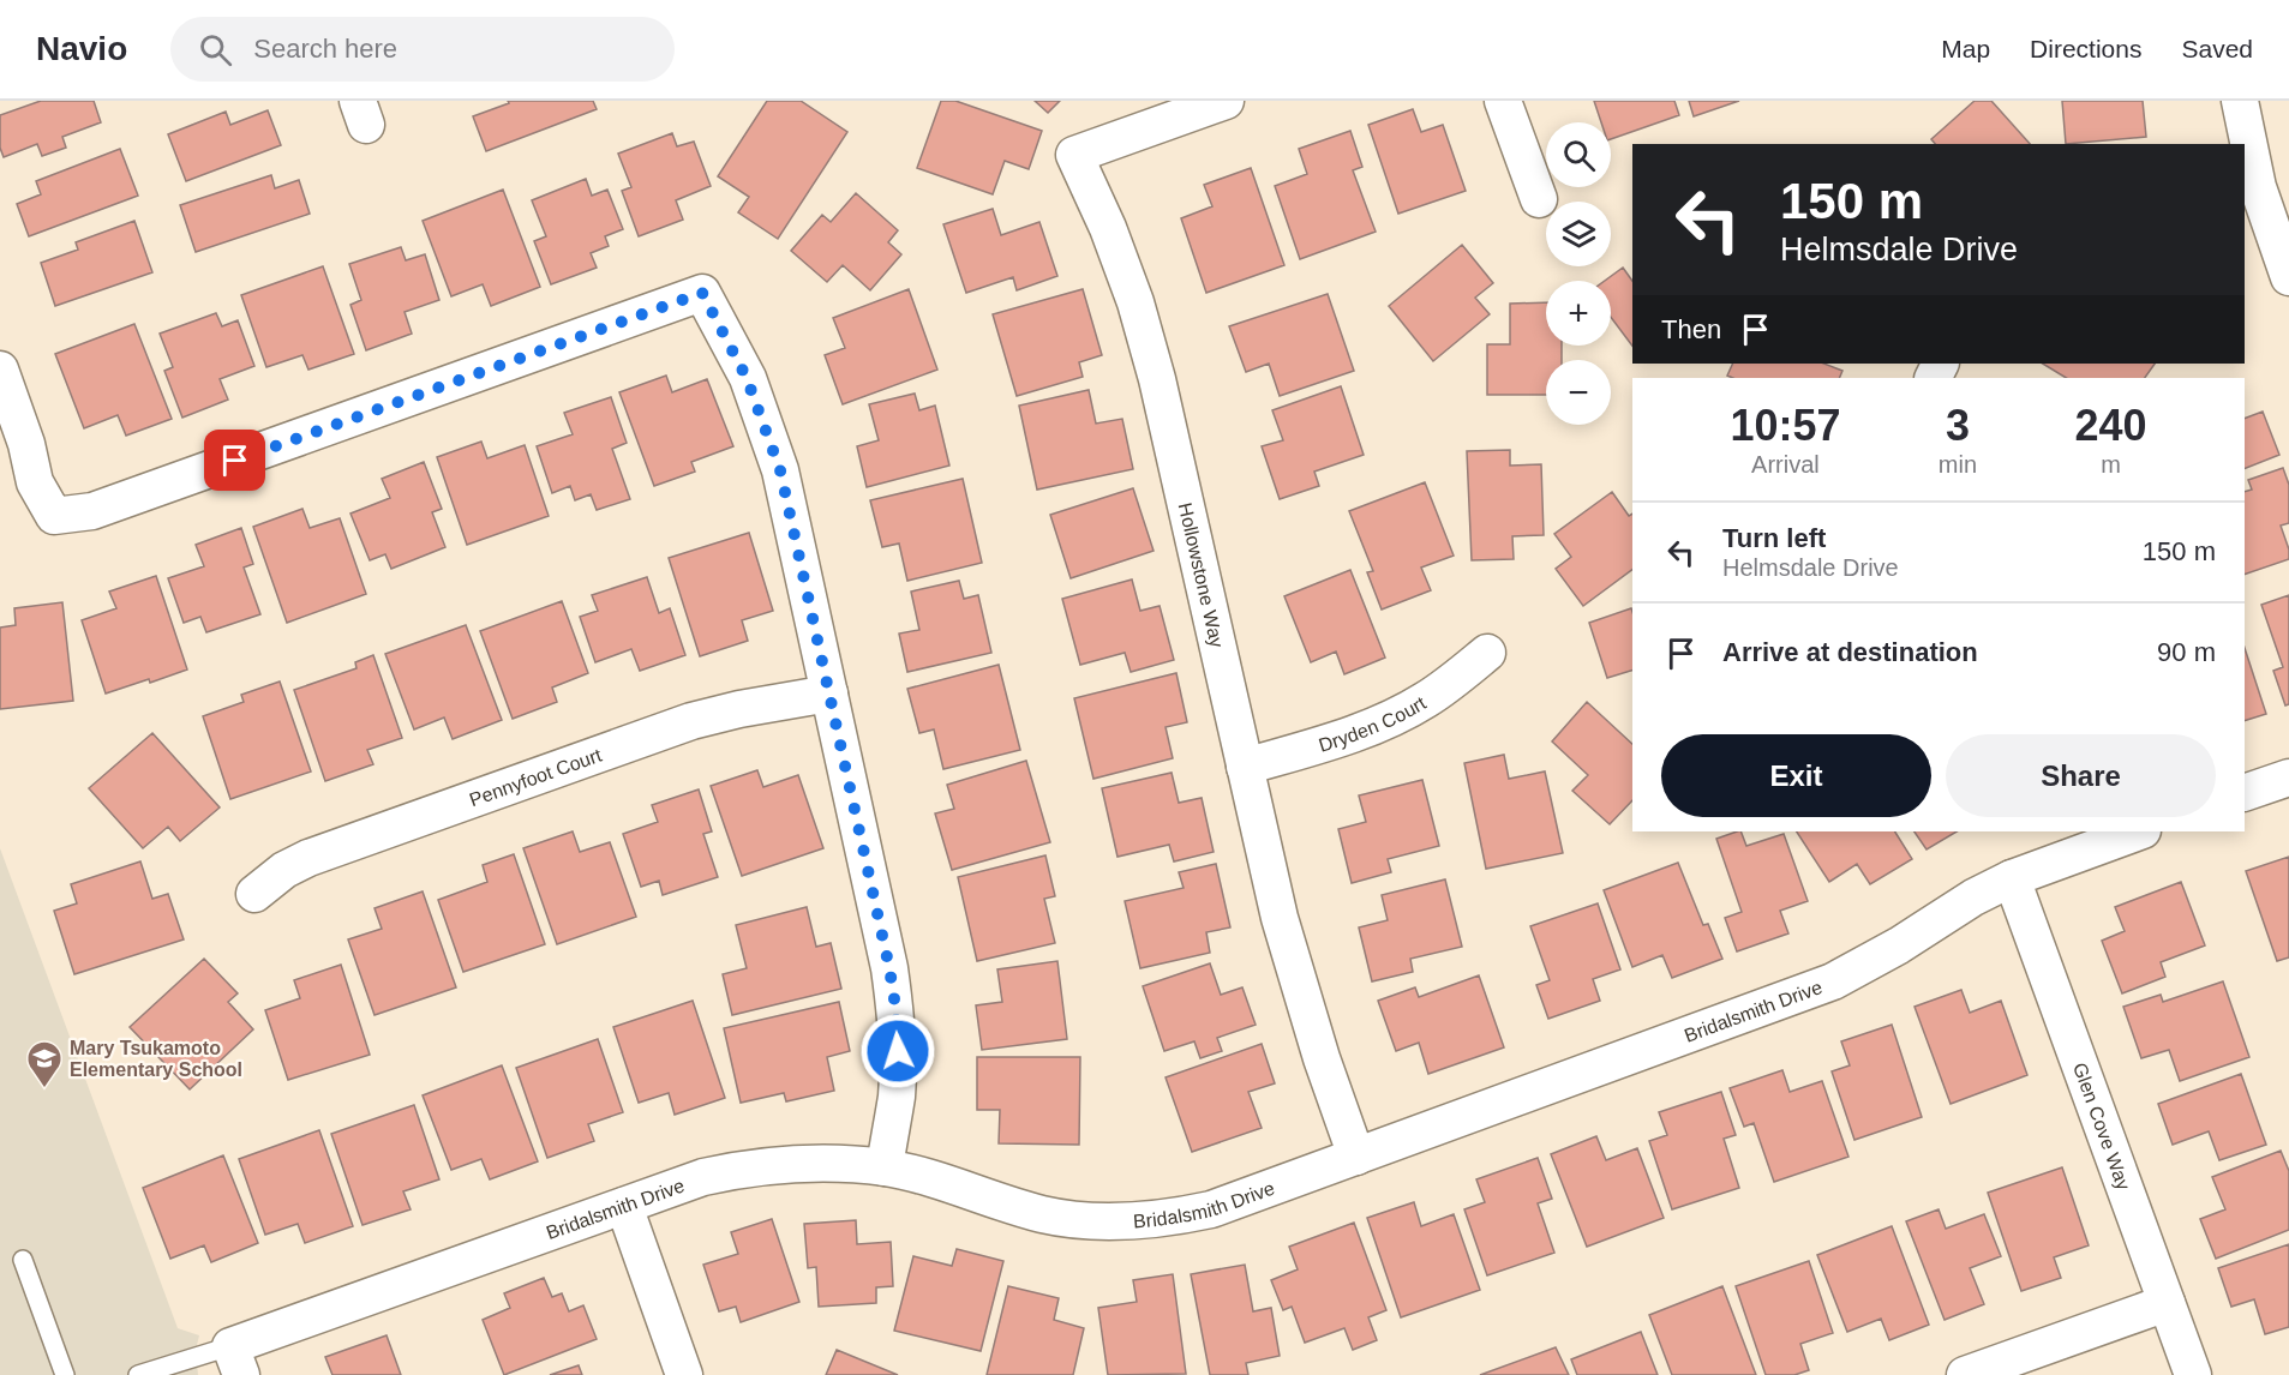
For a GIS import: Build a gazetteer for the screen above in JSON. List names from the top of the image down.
{
  "streets": {
    "street": [
      "Hollowstone Way",
      "Dryden Court",
      "Pennyfoot Court",
      "Bridalsmith Drive",
      "Glen Cove Way"
    ]
  },
  "crossings": [
    ["Hollowstone Way", "Dryden Court"],
    ["Hollowstone Way", "Bridalsmith Drive"],
    ["Bridalsmith Drive", "Glen Cove Way"]
  ],
  "places": {
    "school or university": ["Mary Tsukamoto Elementary School"]
  },
  "page": {
    "header": "Navio",
    "search": "Search here",
    "nav": ["Map", "Directions", "Saved"],
    "map_buttons": ["+", "−"],
    "turn": ["150 m", "Helmsdale Drive"],
    "then": "Then",
    "eta": [
      "10:57",
      "Arrival",
      "3",
      "min",
      "240",
      "m"
    ],
    "list": [
      {
        "name": "Turn left",
        "note": "Helmsdale Drive",
        "value": "150 m"
      },
      {
        "name": "Arrive at destination",
        "value": "90 m"
      }
    ],
    "buttons": ["Exit", "Share"]
  }
}
